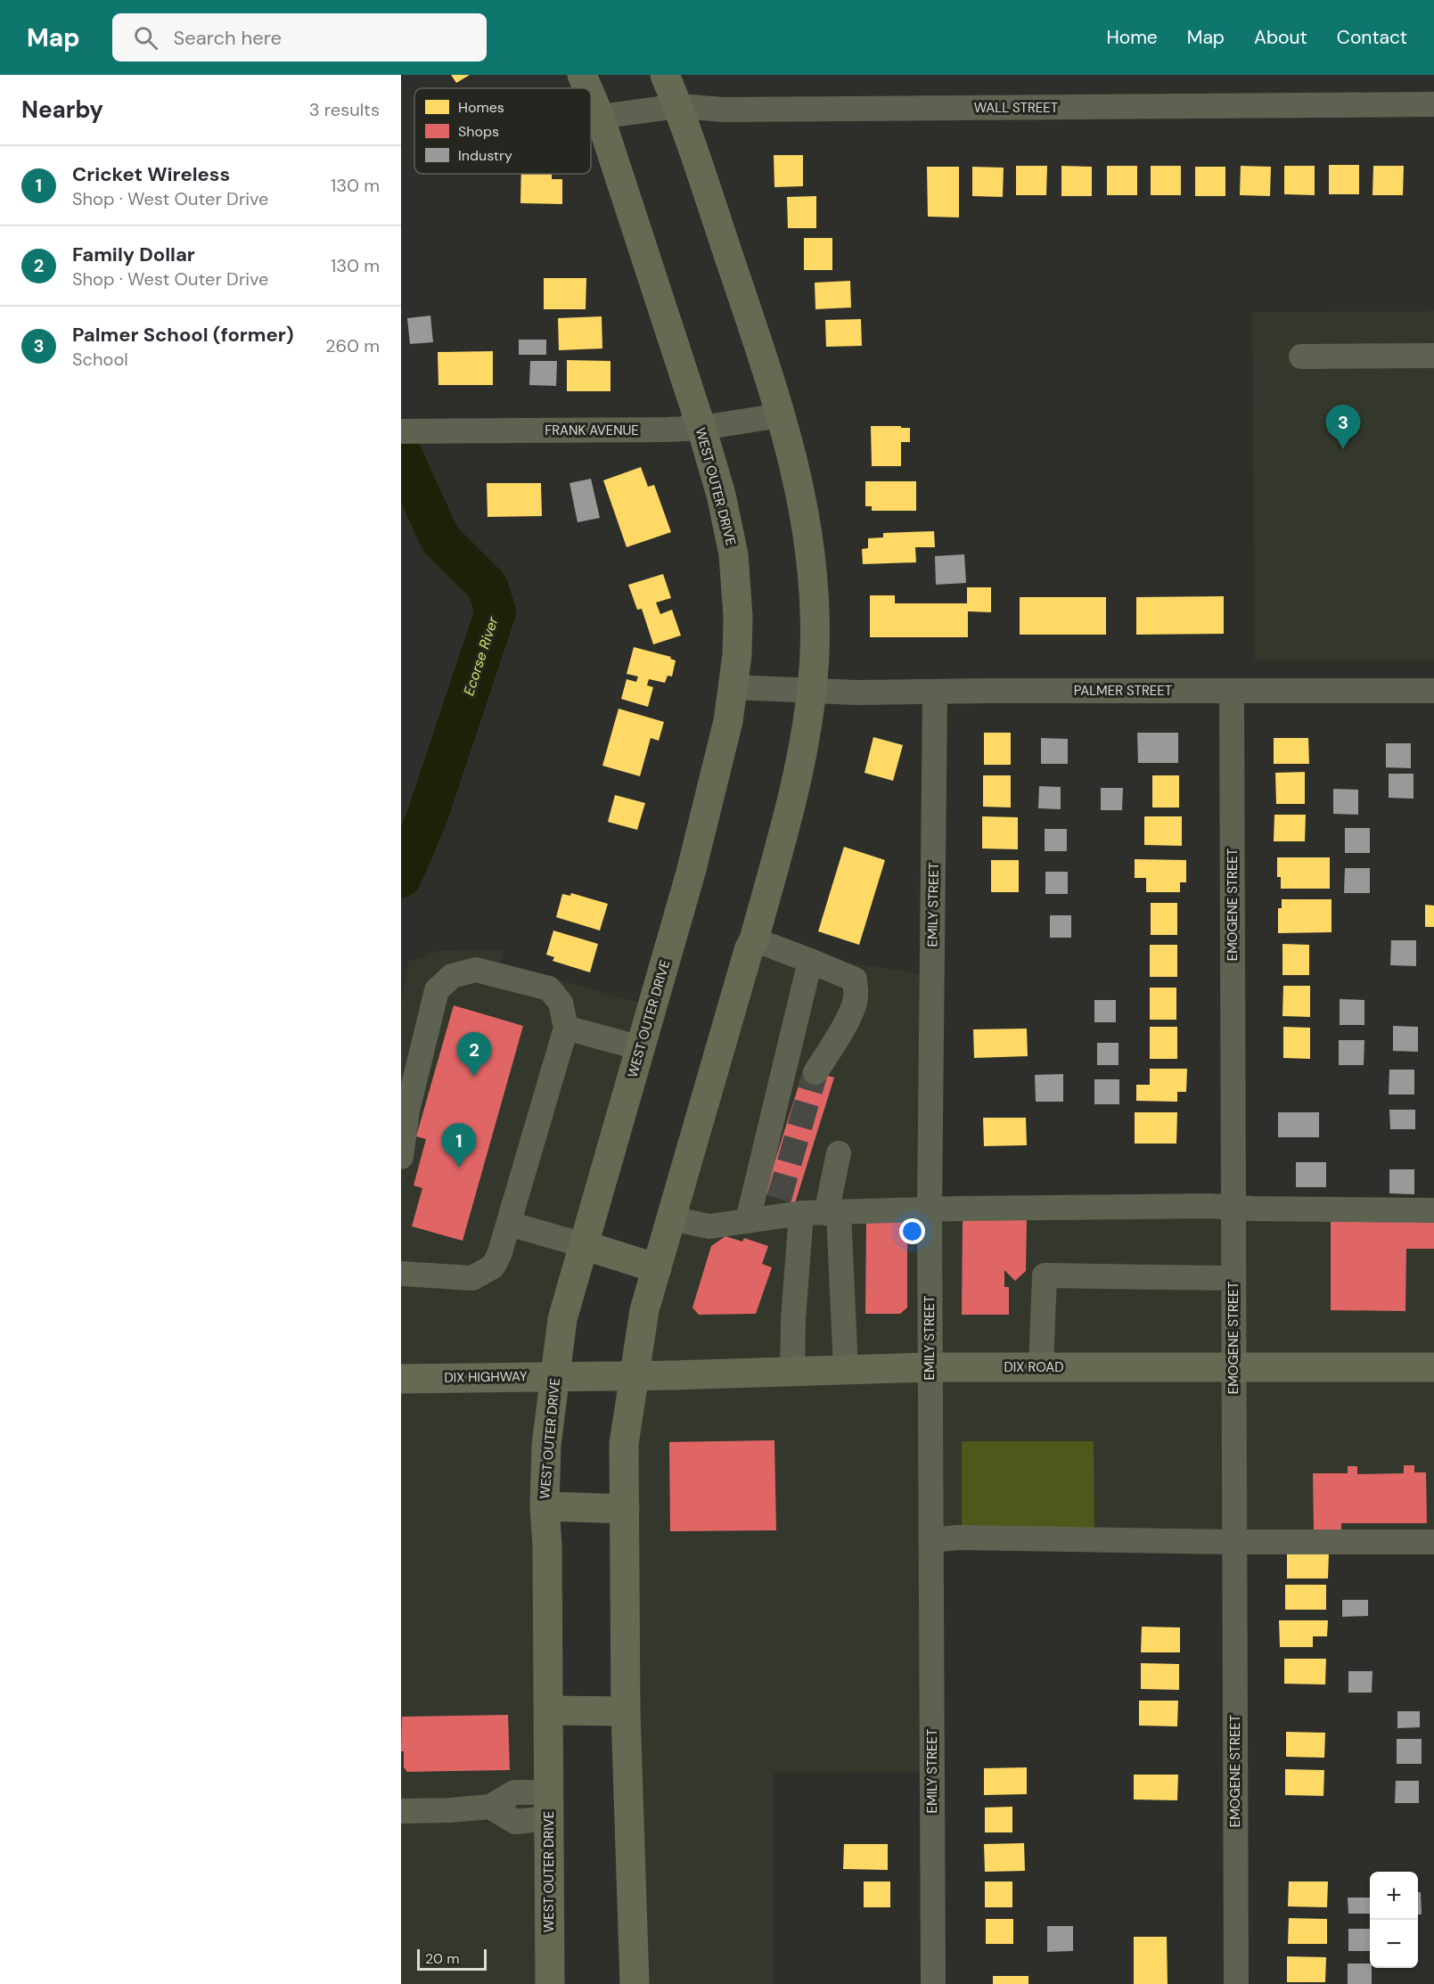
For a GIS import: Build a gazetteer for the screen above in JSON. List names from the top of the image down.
{
  "streets": {
    "main road": ["WEST OUTER DRIVE", "DIX ROAD", "DIX HIGHWAY"],
    "street": [
      "WALL STREET",
      "FRANK AVENUE",
      "PALMER STREET",
      "EMILY STREET",
      "EMOGENE STREET"
    ]
  },
  "crossings": [
    ["WALL STREET", "WEST OUTER DRIVE"],
    ["FRANK AVENUE", "WEST OUTER DRIVE"],
    ["WEST OUTER DRIVE", "PALMER STREET"],
    ["WEST OUTER DRIVE", "DIX HIGHWAY"],
    ["PALMER STREET", "EMILY STREET"],
    ["PALMER STREET", "EMOGENE STREET"],
    ["EMILY STREET", "DIX ROAD"],
    ["EMOGENE STREET", "DIX ROAD"],
    ["DIX ROAD", "DIX HIGHWAY"]
  ],
  "water": ["Ecorse River"],
  "legend": ["Homes", "Shops", "Industry"],
  "scale_bar": "20 m",
  "page": {
    "header": "Map",
    "search": "Search here",
    "nav": [
      "Home",
      "Map",
      "About",
      "Contact"
    ],
    "heading": ["Nearby", "3 results"],
    "list": [
      {
        "mark": "1",
        "name": "Cricket Wireless",
        "note": "Shop · West Outer Drive",
        "value": "130 m"
      },
      {
        "mark": "2",
        "name": "Family Dollar",
        "note": "Shop · West Outer Drive",
        "value": "130 m"
      },
      {
        "mark": "3",
        "name": "Palmer School (former)",
        "note": "School",
        "value": "260 m"
      }
    ],
    "pins": ["3", "2", "1"],
    "map_buttons": ["+", "−"],
    "scale": "20 m"
  }
}
